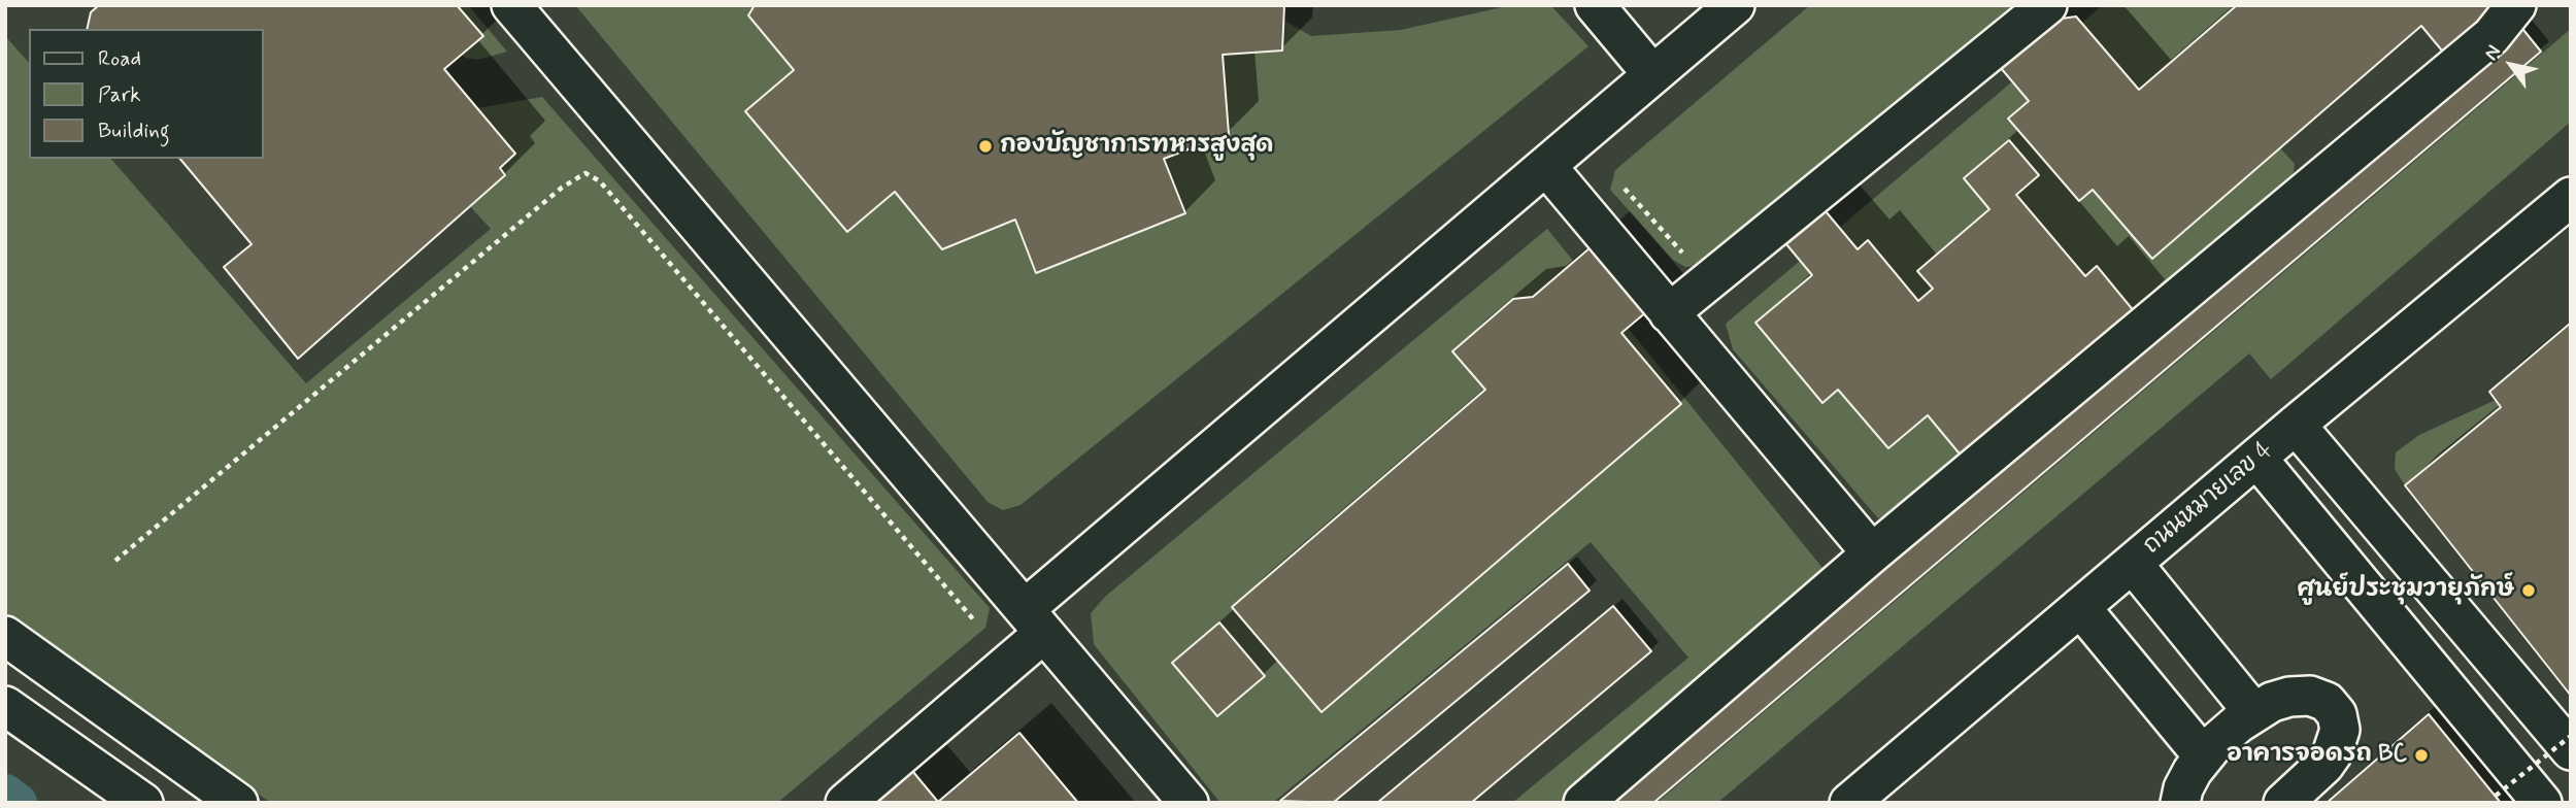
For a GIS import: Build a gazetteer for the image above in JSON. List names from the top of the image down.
{
  "streets": {
    "street": ["ถนนหมายเลข 4"]
  },
  "places": ["กองบัญชาการทหารสูงสุด", "ศูนย์ประชุมวายุภักษ์", "อาคารจอดรถ BC"],
  "legend": ["Road", "Park", "Building"],
  "north": "top left"
}
